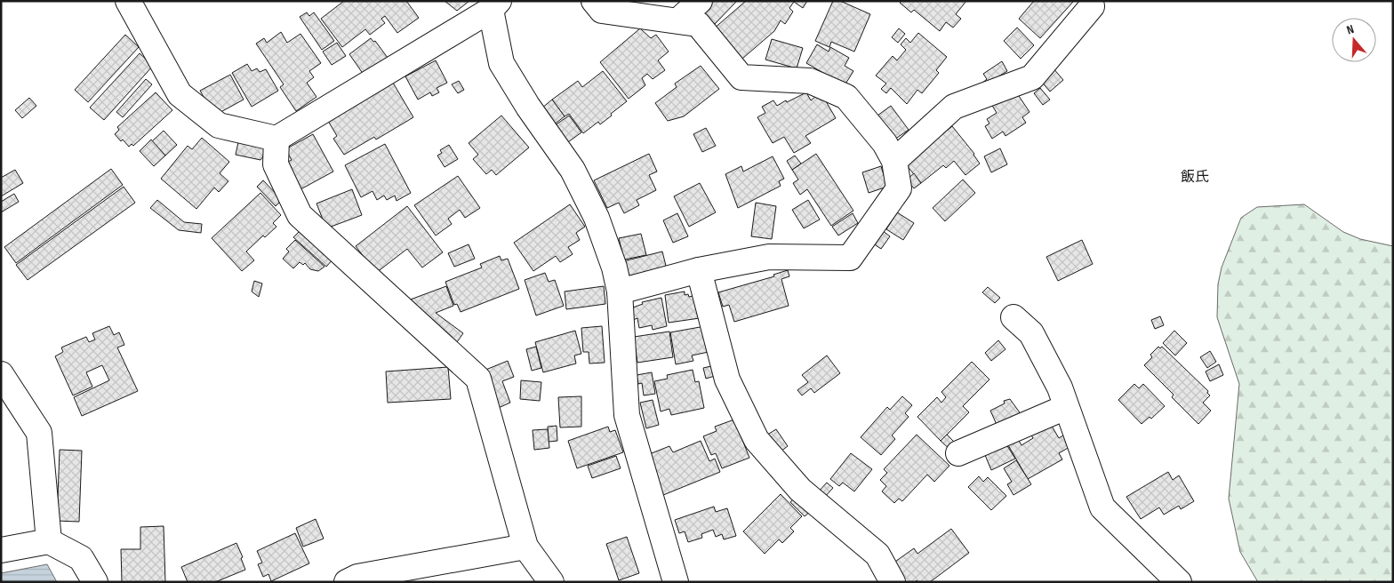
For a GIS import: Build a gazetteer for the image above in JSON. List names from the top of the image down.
{
  "districts": ["飯氏"],
  "north": "top"
}
